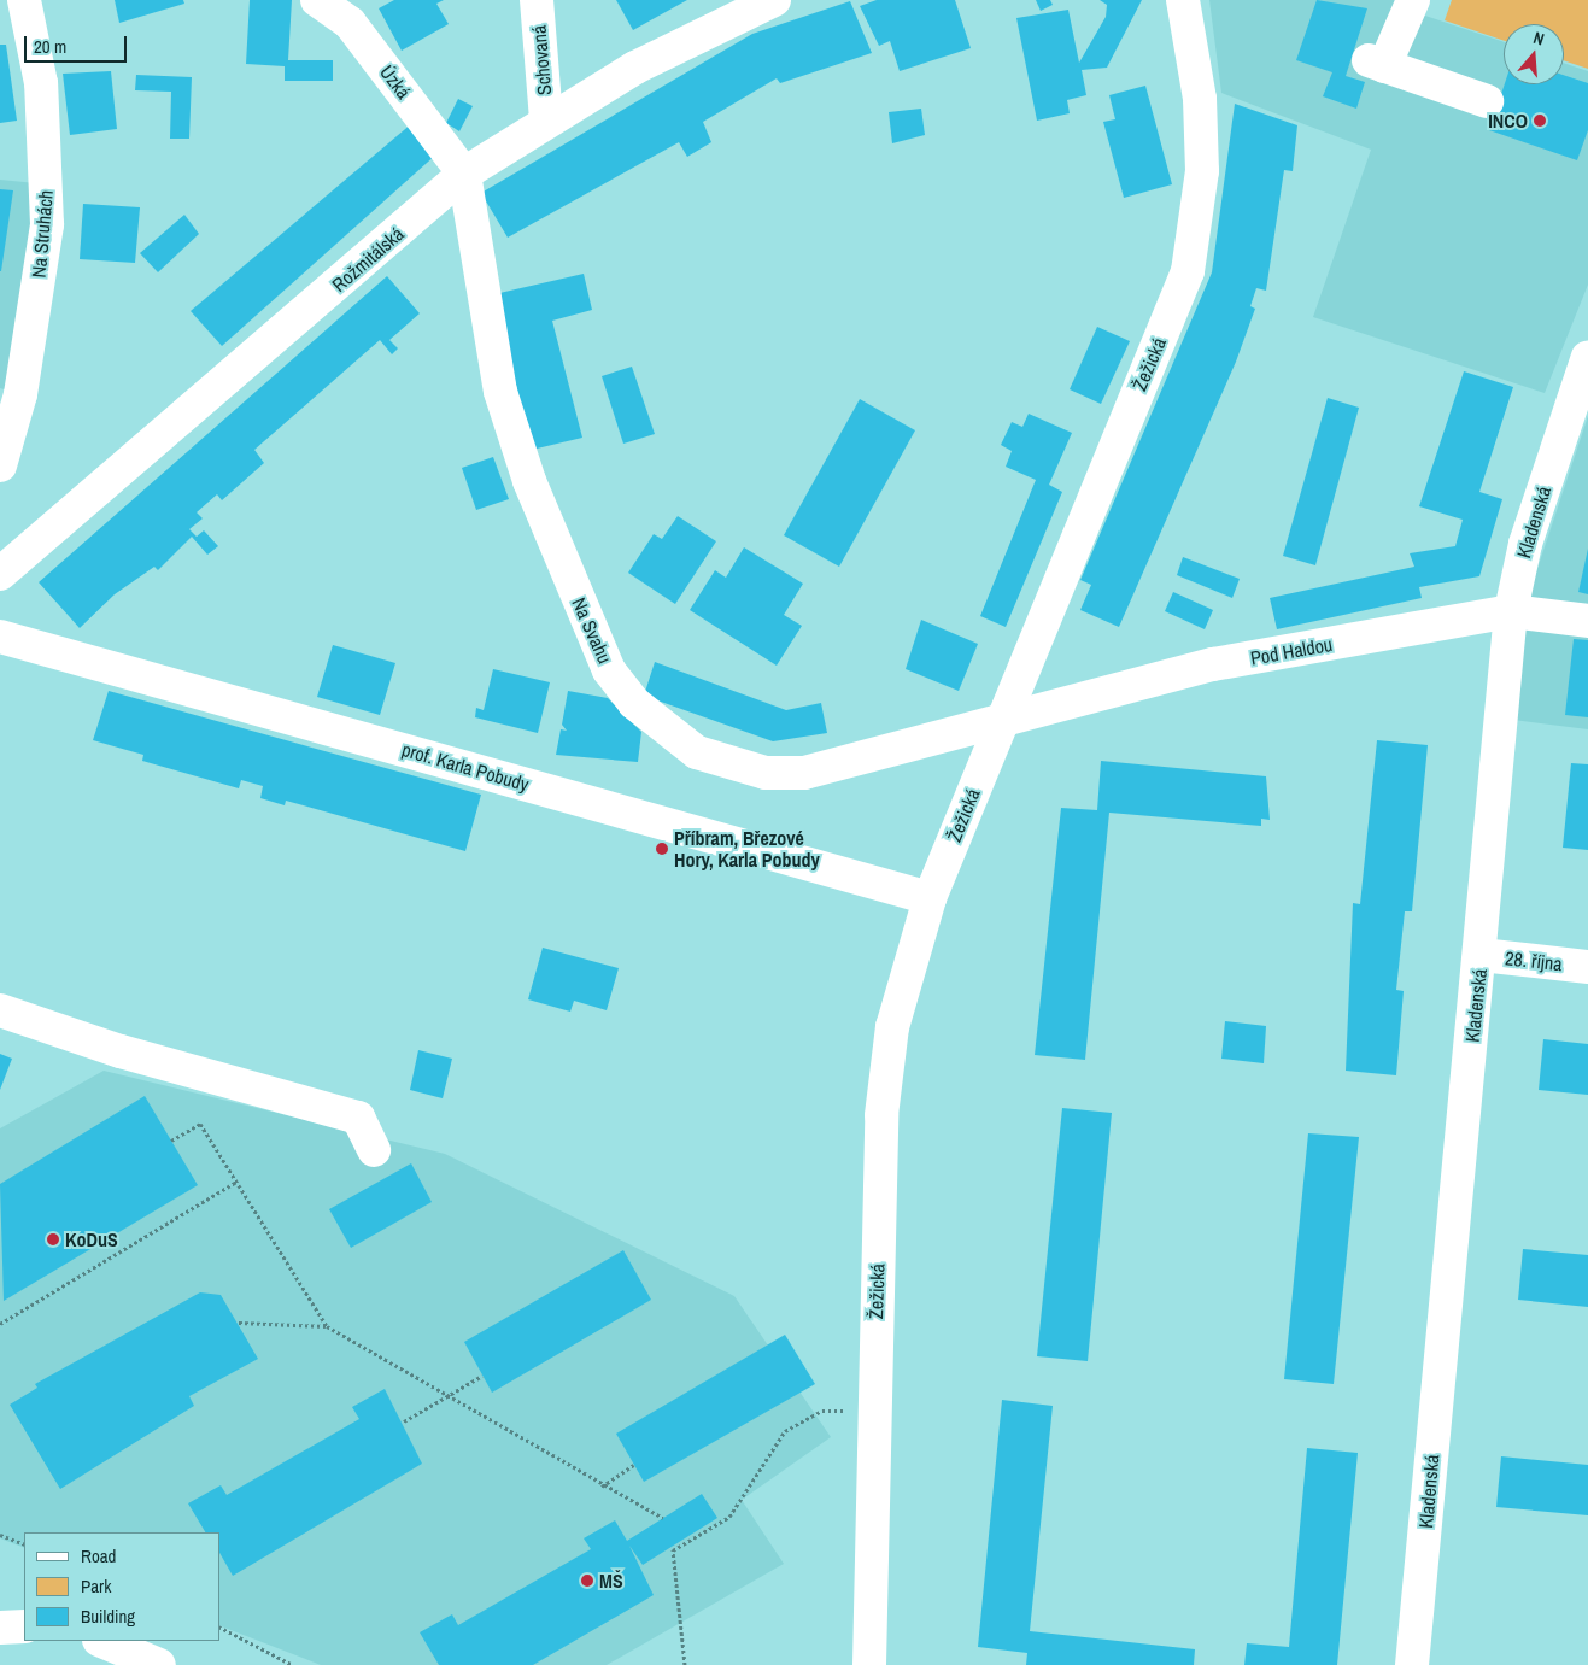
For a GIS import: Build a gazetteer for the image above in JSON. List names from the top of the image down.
{
  "streets": {
    "street": [
      "Schovaná",
      "Úzká",
      "Na Struhách",
      "Rožmitálská",
      "Žežická",
      "Kladenská",
      "Na Svahu",
      "Pod Haldou",
      "prof. Karla Pobudy",
      "28. října"
    ]
  },
  "crossings": [
    ["Schovaná", "Rožmitálská"],
    ["Úzká", "Rožmitálská"],
    ["Úzká", "Na Svahu"],
    ["Rožmitálská", "Na Svahu"],
    ["Žežická", "Na Svahu"],
    ["Žežická", "Pod Haldou"],
    ["Žežická", "prof. Karla Pobudy"],
    ["Kladenská", "Pod Haldou"],
    ["Kladenská", "28. října"],
    ["Na Svahu", "Pod Haldou"]
  ],
  "places": [
    "INCO",
    "Příbram, Březové Hory, Karla Pobudy",
    "KoDuS",
    "MŠ"
  ],
  "legend": ["Road", "Park", "Building"],
  "scale_bar": "20 m",
  "north": "top"
}
